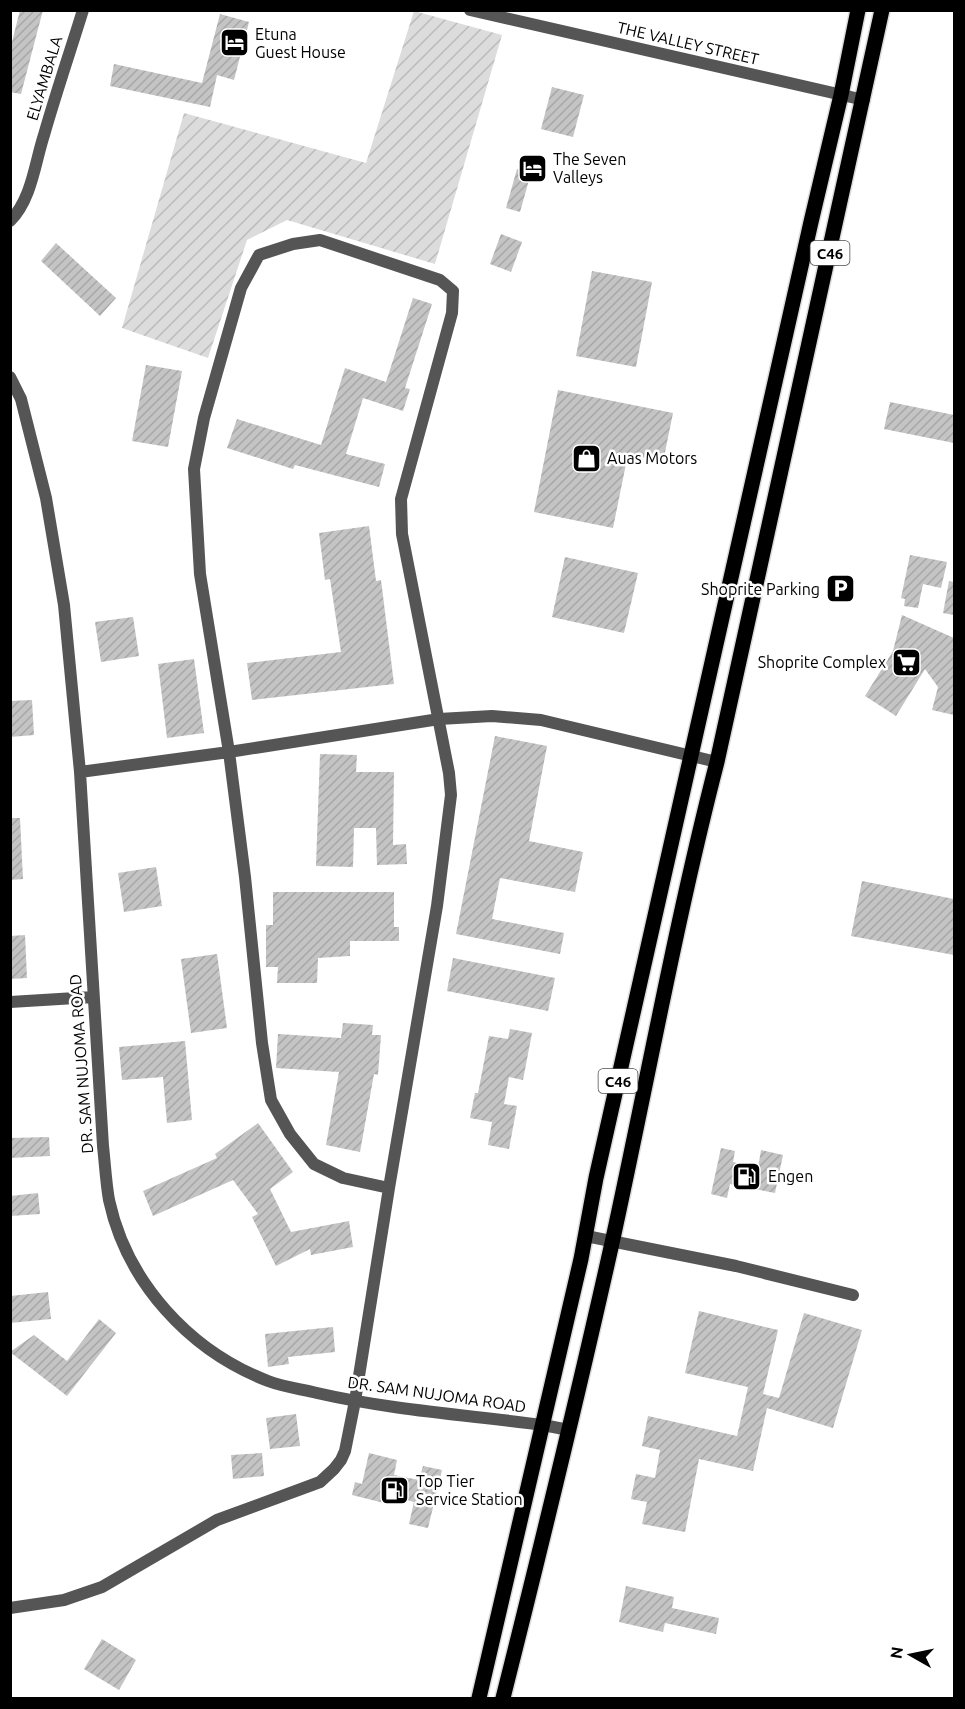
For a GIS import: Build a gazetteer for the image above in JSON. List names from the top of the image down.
{
  "streets": {
    "main road": ["C46"],
    "street": ["THE VALLEY STREET", "ELYAMBALA", "DR. SAM NUJOMA ROAD"]
  },
  "crossings": [
    ["THE VALLEY STREET", "C46"],
    ["C46", "DR. SAM NUJOMA ROAD"]
  ],
  "places": {
    "hotel": ["Etuna Guest House", "The Seven Valleys"],
    "shop": ["Auas Motors"],
    "parking": ["Shoprite Parking"],
    "supermarket": ["Shoprite Complex"],
    "fuel station": ["Engen", "Top Tier Service Station"]
  },
  "north": "left"
}
